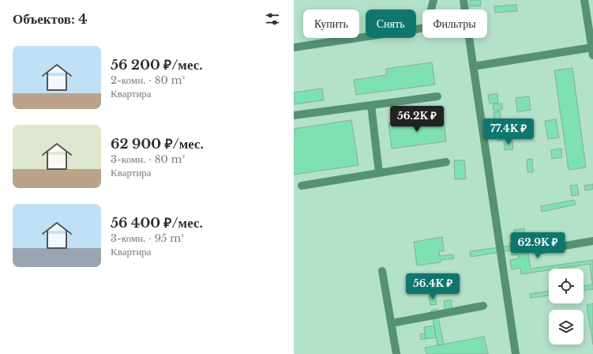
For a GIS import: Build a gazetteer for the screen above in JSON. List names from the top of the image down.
{
  "page": {
    "heading": "Объектов: 4",
    "chip": ["Купить", "Снять", "Фильтры"],
    "list": [
      {
        "name": "56 200 ₽/мес.",
        "note": "2-комн. · 80 m² · Квартира"
      },
      {
        "name": "62 900 ₽/мес.",
        "note": "3-комн. · 80 m² · Квартира"
      },
      {
        "name": "56 400 ₽/мес.",
        "note": "3-комн. · 95 m² · Квартира"
      }
    ],
    "price": [
      "56.2K ₽",
      "77.4K ₽",
      "62.9K ₽",
      "56.4K ₽"
    ]
  }
}
